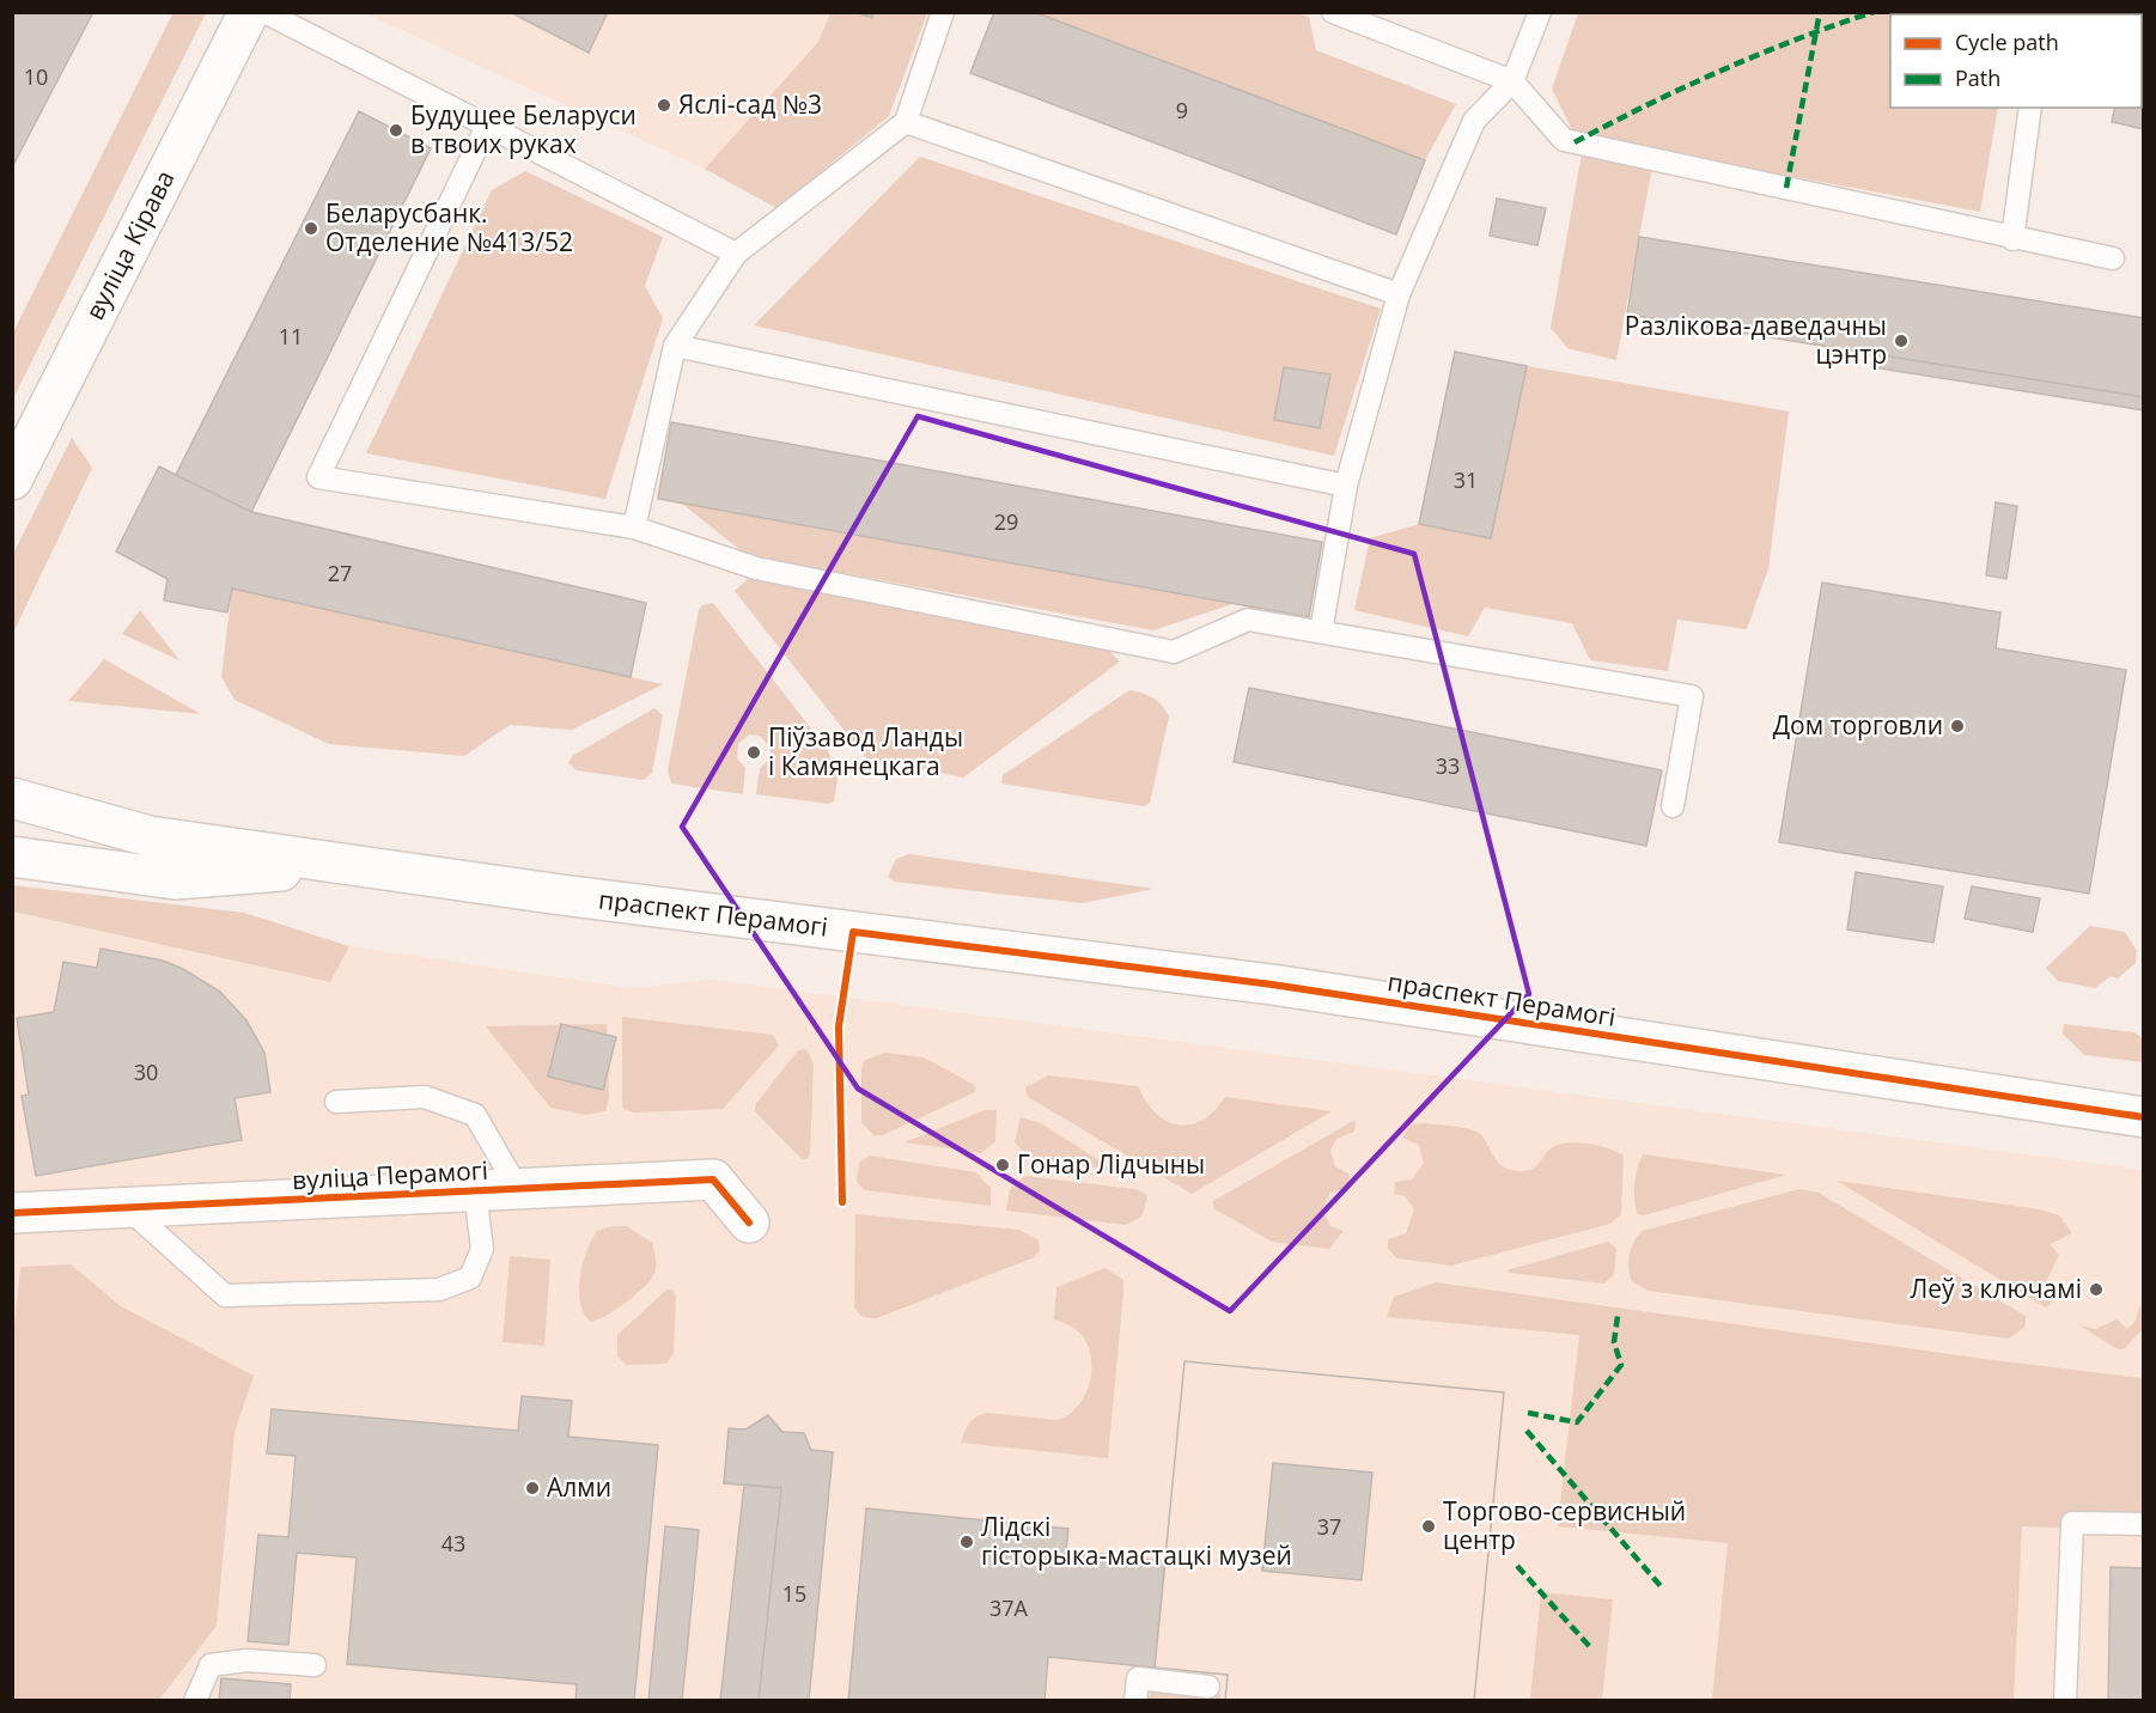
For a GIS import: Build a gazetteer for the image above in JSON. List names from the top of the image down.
{
  "streets": {
    "main road": ["вуліца Кірава", "праспект Перамогі", "вуліца Перамогі"]
  },
  "places": [
    "Яслі-сад №3",
    "Будущее Беларуси в твоих руках",
    "Беларусбанк. Отделение №413/52",
    "Разлікова-даведачны цэнтр",
    "Дом торговли",
    "Піўзавод Ланды і Камянецкага",
    "Гонар Лідчыны",
    "Леў з ключамі",
    "Алми",
    "Торгово-сервисный центр",
    "Лідскі гісторыка-мастацкі музей"
  ],
  "house_numbers": [
    "10",
    "9",
    "11",
    "31",
    "29",
    "27",
    "33",
    "30",
    "37",
    "43",
    "15",
    "37А"
  ],
  "legend": ["Cycle path", "Path"]
}
